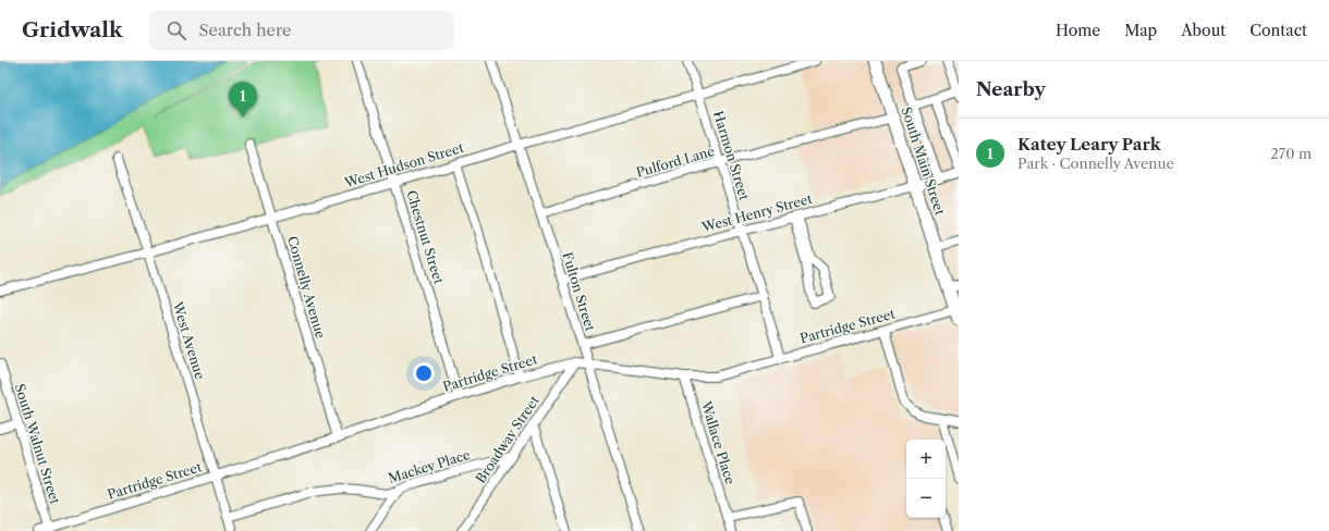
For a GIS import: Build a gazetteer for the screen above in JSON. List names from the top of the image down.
{
  "streets": {
    "main road": ["South Main Street"],
    "street": [
      "Harmon Street",
      "Pulford Lane",
      "West Hudson Street",
      "West Henry Street",
      "Chestnut Street",
      "Connelly Avenue",
      "Fulton Street",
      "Partridge Street",
      "West Avenue",
      "Broadway Street",
      "Wallace Place",
      "South Walnut Street",
      "Mackey Place"
    ]
  },
  "crossings": [
    ["Harmon Street", "Pulford Lane"],
    ["Harmon Street", "West Hudson Street"],
    ["Harmon Street", "West Henry Street"],
    ["Harmon Street", "Partridge Street"],
    ["South Main Street", "Pulford Lane"],
    ["South Main Street", "West Henry Street"],
    ["South Main Street", "Partridge Street"],
    ["Pulford Lane", "Fulton Street"],
    ["West Hudson Street", "Chestnut Street"],
    ["West Hudson Street", "Connelly Avenue"],
    ["West Hudson Street", "Fulton Street"],
    ["West Hudson Street", "West Avenue"],
    ["West Henry Street", "Fulton Street"],
    ["Chestnut Street", "Partridge Street"],
    ["Connelly Avenue", "Partridge Street"],
    ["Fulton Street", "Partridge Street"],
    ["Partridge Street", "West Avenue"],
    ["Partridge Street", "Broadway Street"],
    ["Partridge Street", "Wallace Place"],
    ["Partridge Street", "South Walnut Street"],
    ["West Avenue", "Mackey Place"],
    ["Broadway Street", "Mackey Place"]
  ],
  "page": {
    "header": "Gridwalk",
    "search": "Search here",
    "nav": [
      "Home",
      "Map",
      "About",
      "Contact"
    ],
    "heading": "Nearby",
    "pins": "1",
    "list": [
      {
        "mark": "1",
        "name": "Katey Leary Park",
        "note": "Park · Connelly Avenue",
        "value": "270 m"
      }
    ],
    "map_buttons": ["+", "−"]
  }
}
